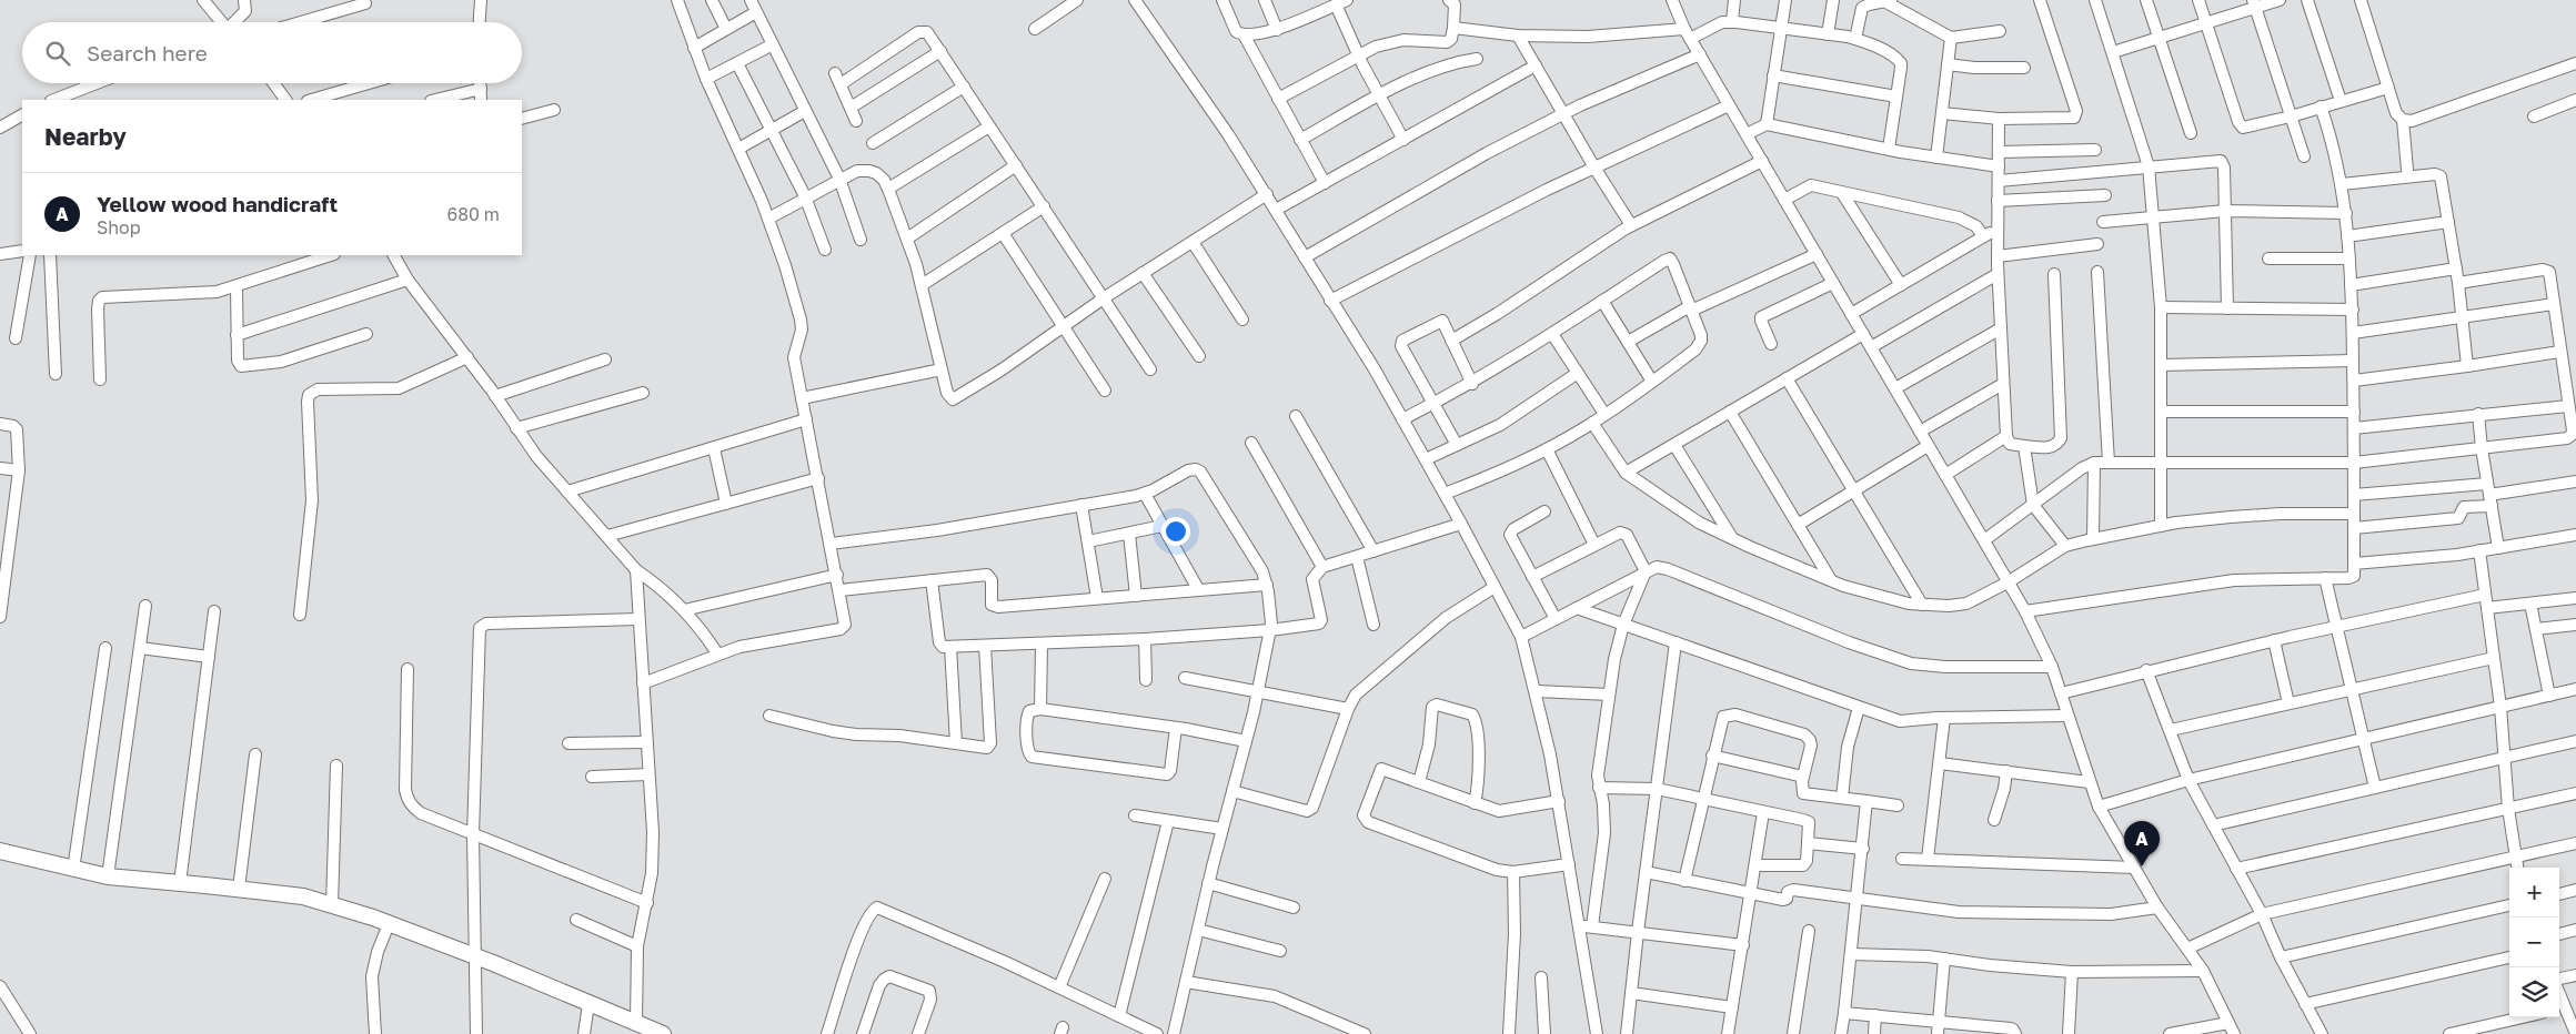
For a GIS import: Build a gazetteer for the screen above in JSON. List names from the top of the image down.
{
  "page": {
    "search": "Search here",
    "heading": "Nearby",
    "list": [
      {
        "mark": "A",
        "name": "Yellow wood handicraft",
        "note": "Shop",
        "value": "680 m"
      }
    ],
    "pins": "A",
    "map_buttons": ["+", "−"]
  }
}
